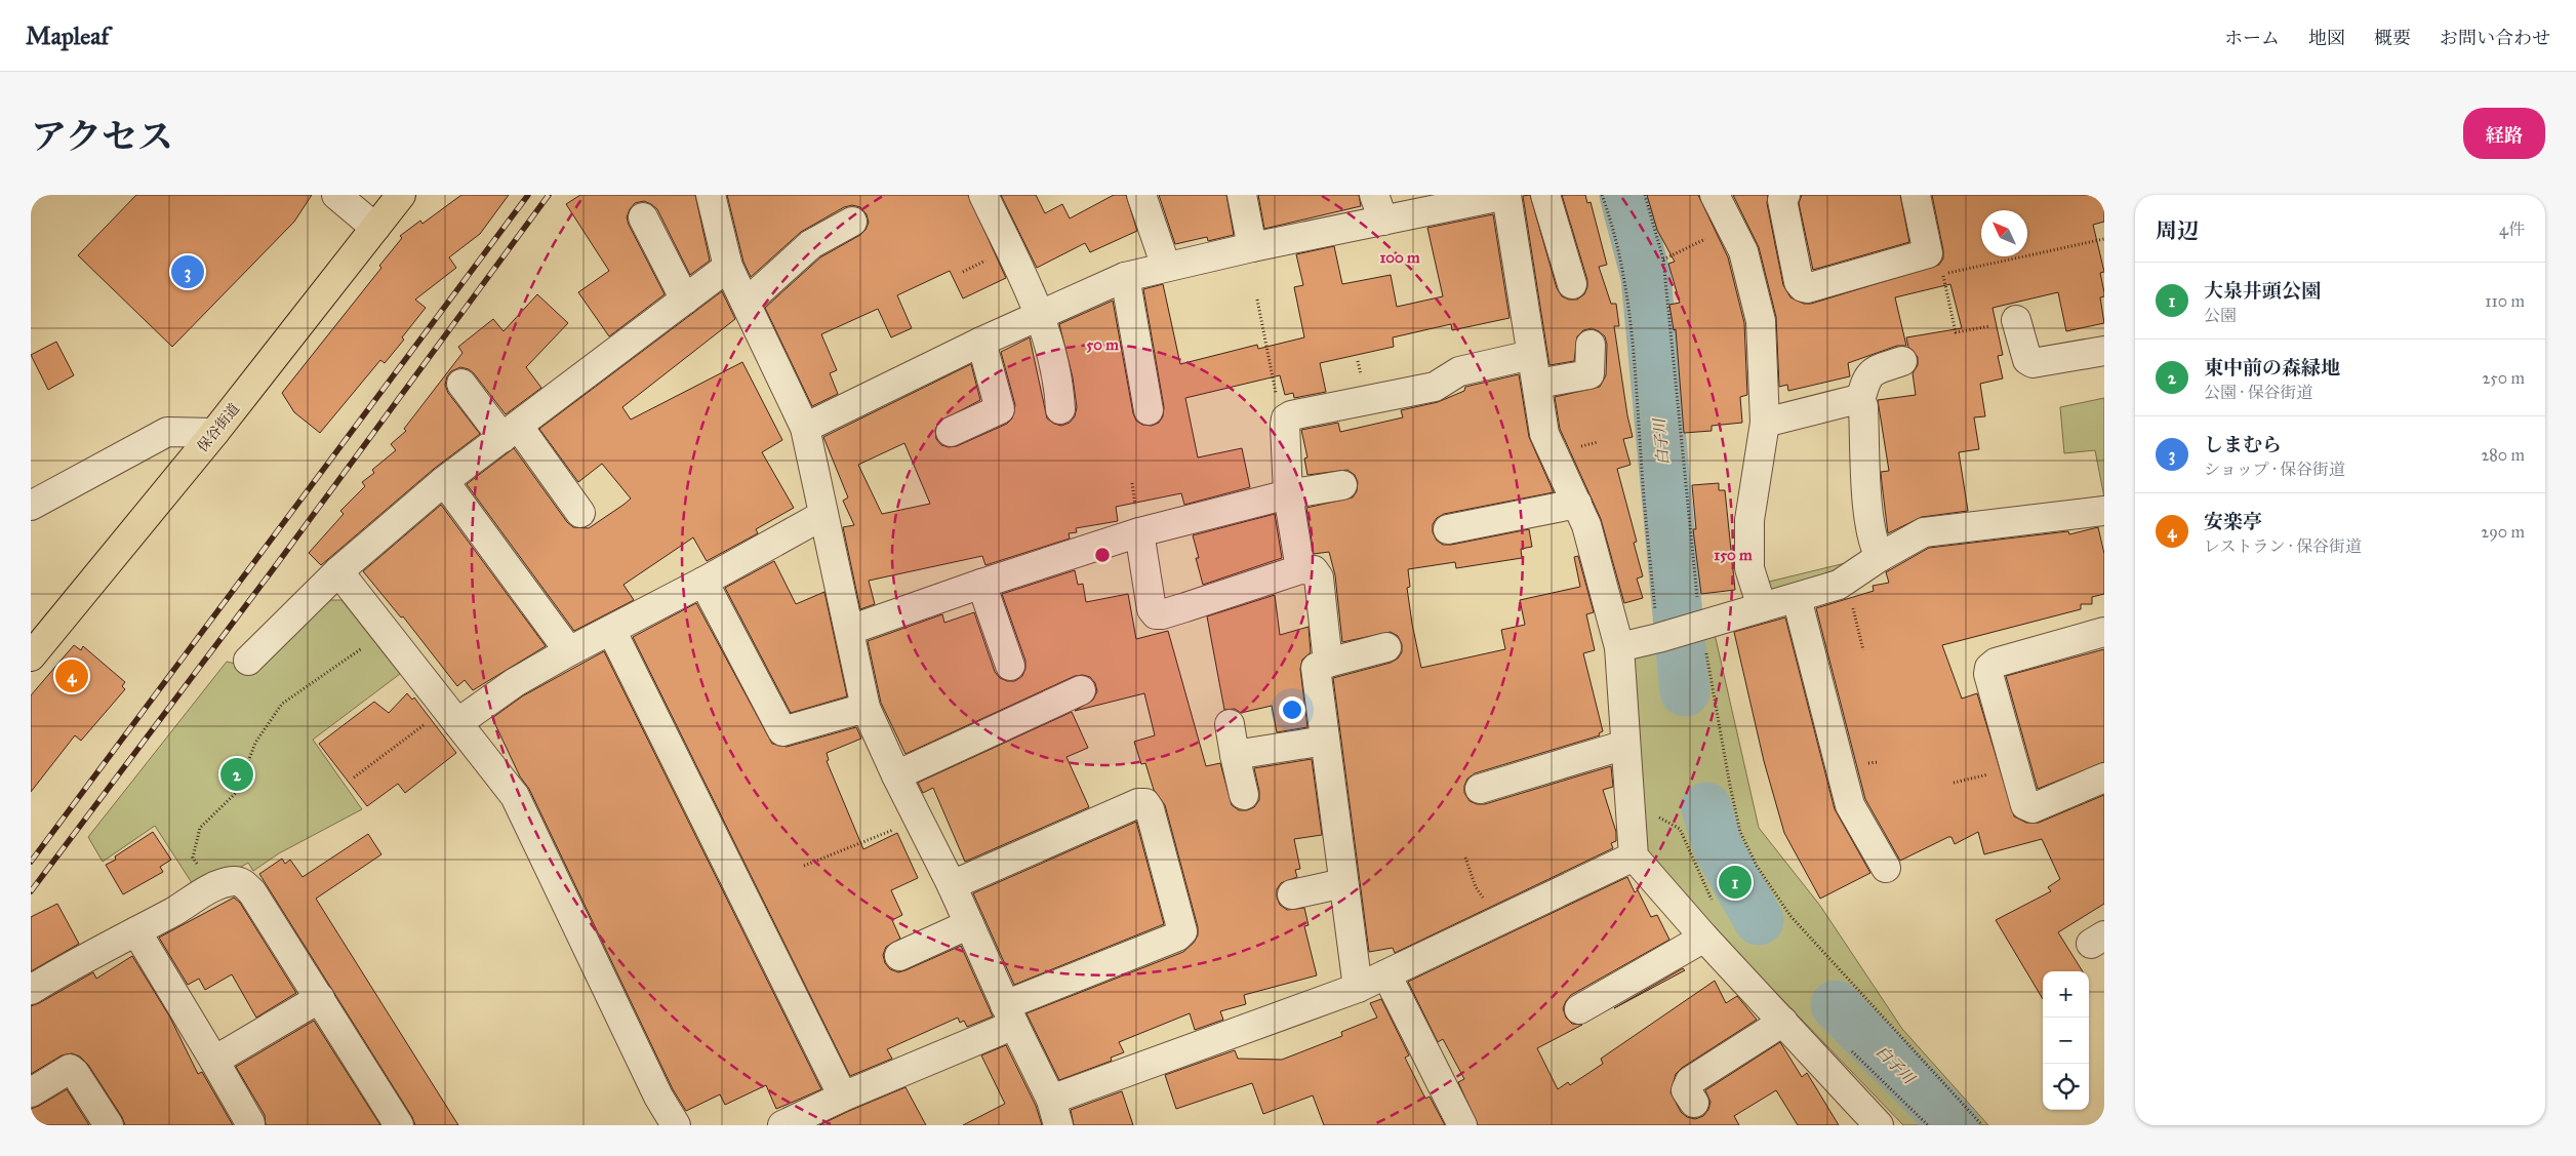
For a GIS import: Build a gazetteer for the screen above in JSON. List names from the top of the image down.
{
  "streets": {
    "main road": ["保谷街道"]
  },
  "water": ["白子川"],
  "north": "top left",
  "page": {
    "header": "Mapleaf",
    "nav": [
      "ホーム",
      "地図",
      "概要",
      "お問い合わせ"
    ],
    "title": "アクセス",
    "buttons": "経路",
    "heading": ["周辺", "4件"],
    "pins": [
      "3",
      "4",
      "2",
      "1"
    ],
    "list": [
      {
        "mark": "1",
        "name": "大泉井頭公園",
        "note": "公園",
        "value": "110 m"
      },
      {
        "mark": "2",
        "name": "東中前の森緑地",
        "note": "公園 · 保谷街道",
        "value": "250 m"
      },
      {
        "mark": "3",
        "name": "しまむら",
        "note": "ショップ · 保谷街道",
        "value": "280 m"
      },
      {
        "mark": "4",
        "name": "安楽亭",
        "note": "レストラン · 保谷街道",
        "value": "290 m"
      }
    ],
    "map_buttons": ["+", "−"]
  },
  "rings": ["100 m", "50 m", "150 m"]
}
